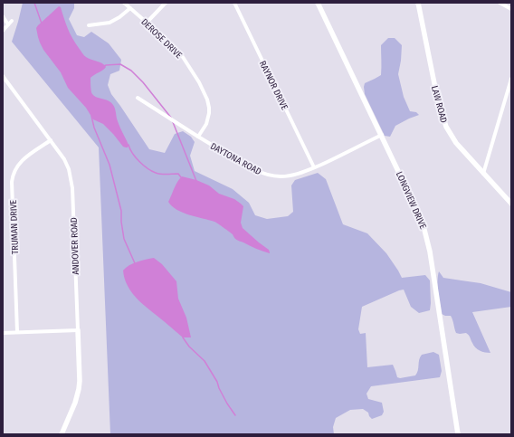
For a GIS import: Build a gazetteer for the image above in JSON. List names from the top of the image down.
{
  "streets": {
    "street": [
      "DEROSE DRIVE",
      "RAYNOR DRIVE",
      "LAW ROAD",
      "DAYTONA ROAD",
      "LONGVIEW DRIVE",
      "TRUMAN DRIVE",
      "ANDOVER ROAD"
    ]
  },
  "crossings": [
    ["DEROSE DRIVE", "DAYTONA ROAD"],
    ["RAYNOR DRIVE", "DAYTONA ROAD"],
    ["DAYTONA ROAD", "LONGVIEW DRIVE"],
    ["TRUMAN DRIVE", "ANDOVER ROAD"]
  ]
}
